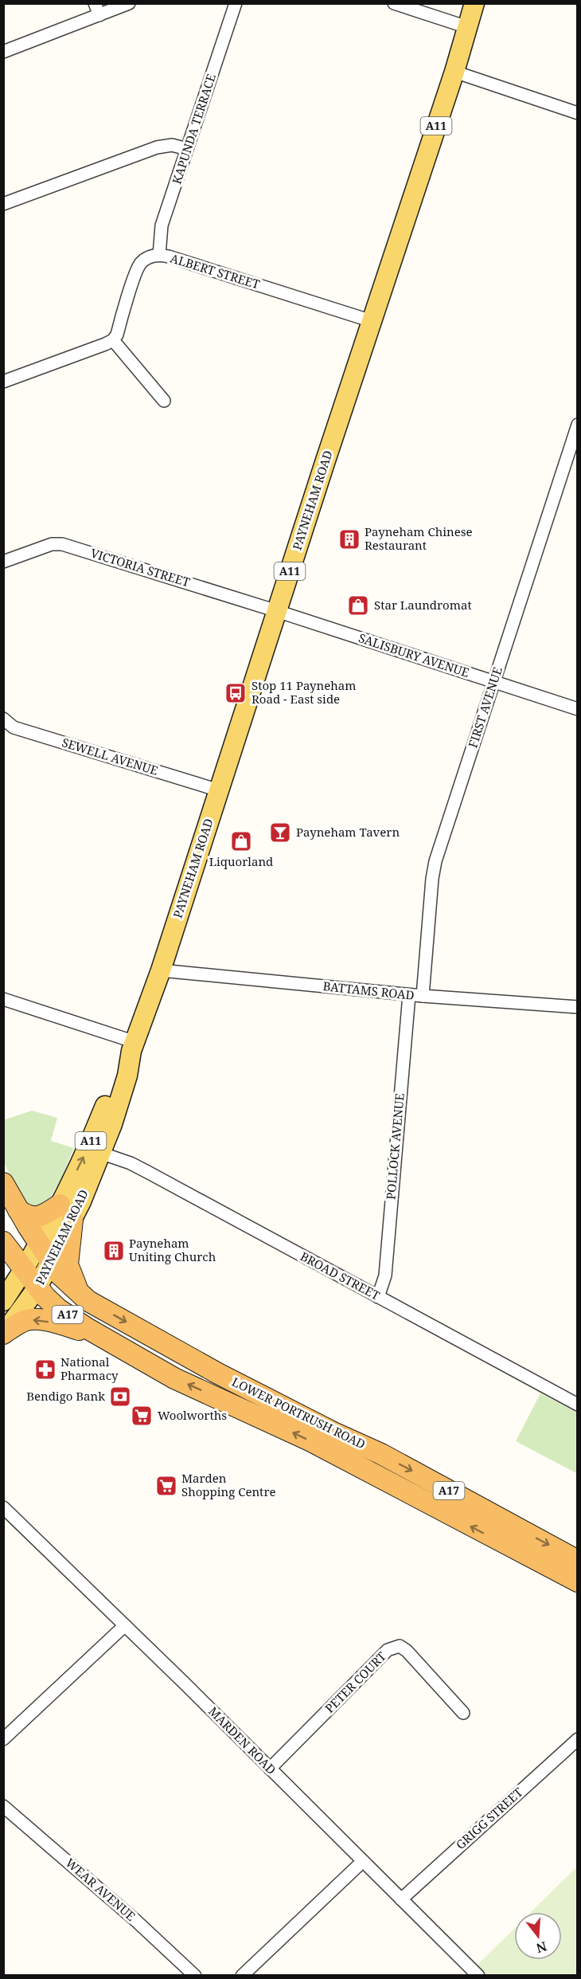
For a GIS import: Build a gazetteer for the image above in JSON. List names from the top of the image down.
{
  "streets": {
    "highway": ["A17", "LOWER PORTRUSH ROAD"],
    "main road": ["A11", "PAYNEHAM ROAD"],
    "street": [
      "KAPUNDA TERRACE",
      "ALBERT STREET",
      "VICTORIA STREET",
      "SALISBURY AVENUE",
      "FIRST AVENUE",
      "SEWELL AVENUE",
      "BATTAMS ROAD",
      "POLLOCK AVENUE",
      "BROAD STREET",
      "PETER COURT",
      "MARDEN ROAD",
      "GRIGG STREET",
      "WEAR AVENUE"
    ]
  },
  "crossings": [
    ["KAPUNDA TERRACE", "ALBERT STREET"],
    ["ALBERT STREET", "PAYNEHAM ROAD"],
    ["PAYNEHAM ROAD", "VICTORIA STREET"],
    ["PAYNEHAM ROAD", "SALISBURY AVENUE"],
    ["PAYNEHAM ROAD", "SEWELL AVENUE"],
    ["PAYNEHAM ROAD", "BATTAMS ROAD"],
    ["PAYNEHAM ROAD", "BROAD STREET"],
    ["PAYNEHAM ROAD", "A17"],
    ["PAYNEHAM ROAD", "LOWER PORTRUSH ROAD"],
    ["VICTORIA STREET", "SALISBURY AVENUE"],
    ["SALISBURY AVENUE", "FIRST AVENUE"],
    ["FIRST AVENUE", "BATTAMS ROAD"],
    ["BATTAMS ROAD", "POLLOCK AVENUE"],
    ["POLLOCK AVENUE", "BROAD STREET"],
    ["A17", "LOWER PORTRUSH ROAD"],
    ["PETER COURT", "MARDEN ROAD"],
    ["MARDEN ROAD", "GRIGG STREET"]
  ],
  "places": {
    "building": ["Payneham Chinese Restaurant", "Payneham Uniting Church"],
    "shop": ["Star Laundromat", "Liquorland"],
    "bus stop": ["Stop 11 Payneham Road - East side"],
    "bar": ["Payneham Tavern"],
    "pharmacy": ["National Pharmacy"],
    "bank": ["Bendigo Bank"],
    "supermarket": ["Woolworths", "Marden Shopping Centre"]
  },
  "north": "bottom"
}
